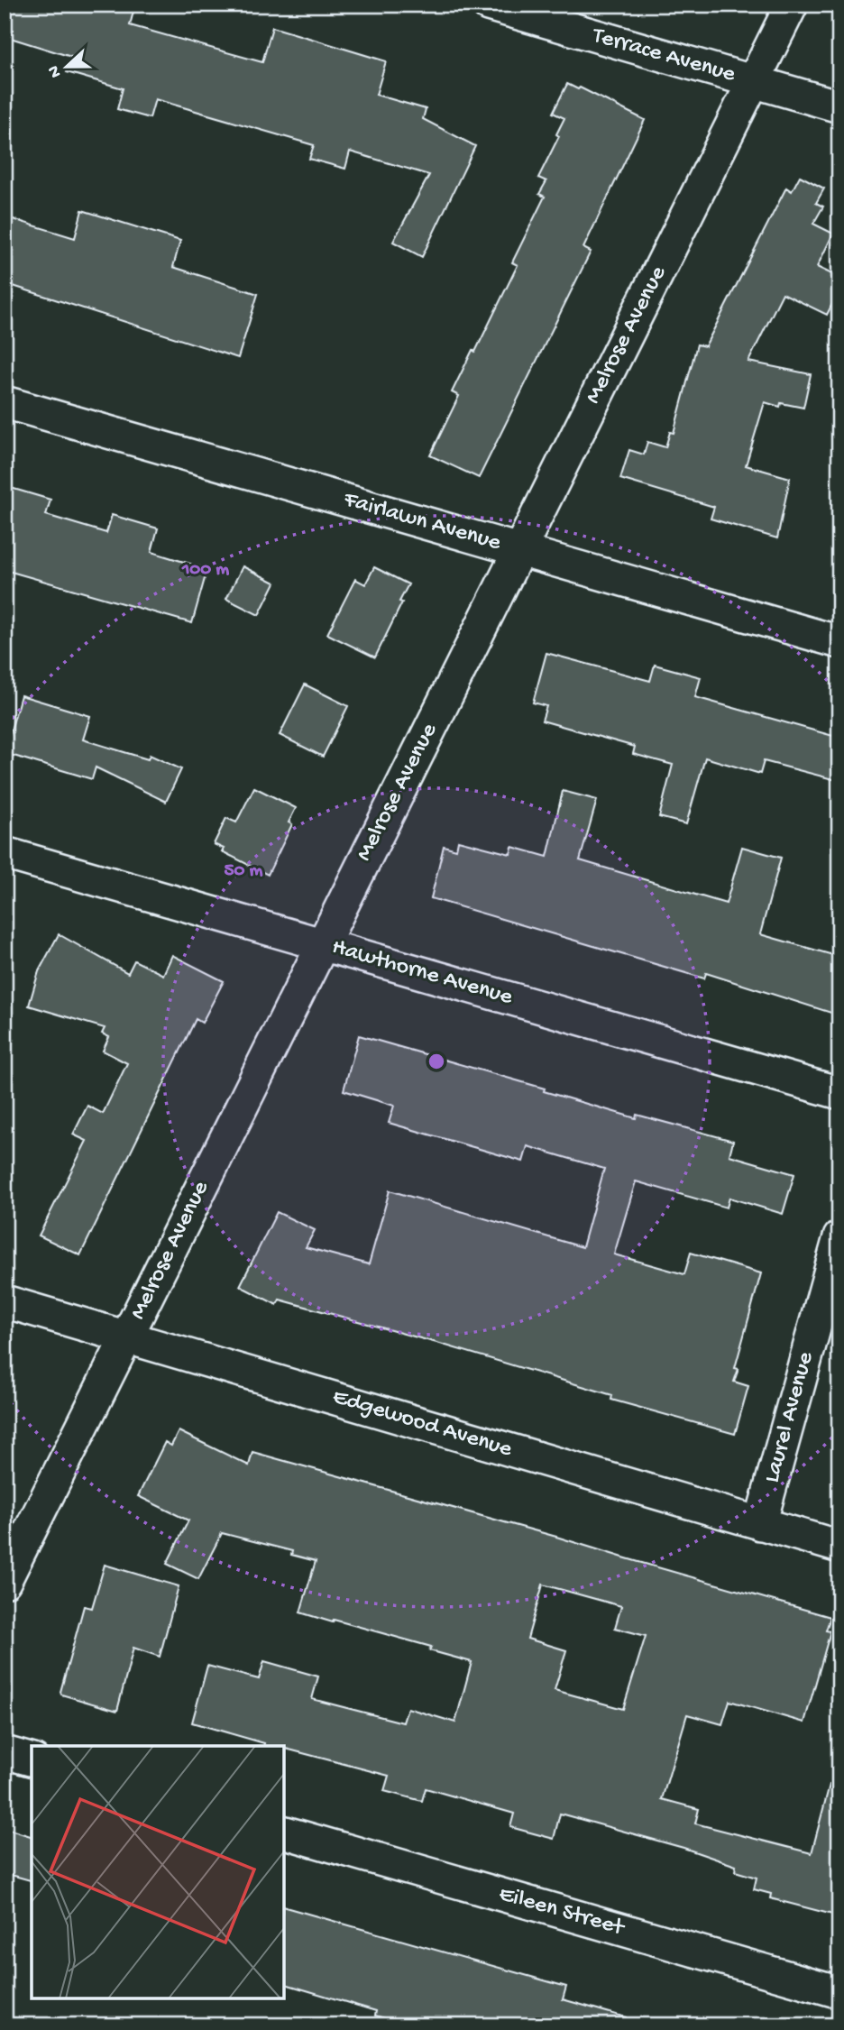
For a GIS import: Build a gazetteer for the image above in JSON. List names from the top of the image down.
{
  "streets": {
    "street": [
      "Terrace Avenue",
      "Melrose Avenue",
      "Fairlawn Avenue",
      "Hawthorne Avenue",
      "Laurel Avenue",
      "Edgewood Avenue",
      "Eileen Street"
    ]
  },
  "crossings": [
    ["Terrace Avenue", "Melrose Avenue"],
    ["Melrose Avenue", "Fairlawn Avenue"],
    ["Melrose Avenue", "Hawthorne Avenue"],
    ["Melrose Avenue", "Edgewood Avenue"],
    ["Laurel Avenue", "Edgewood Avenue"]
  ],
  "north": "left",
  "rings": ["100 m", "50 m"]
}
